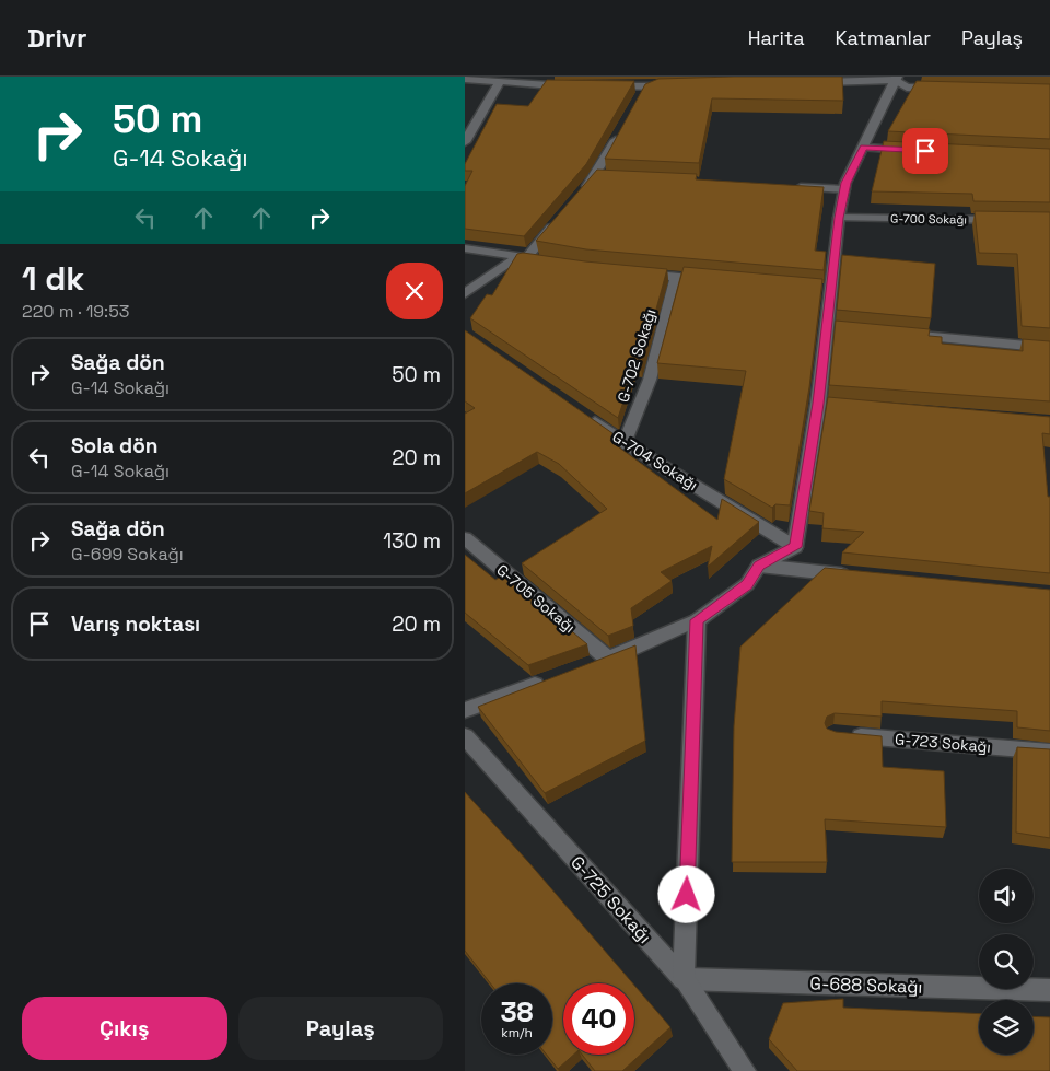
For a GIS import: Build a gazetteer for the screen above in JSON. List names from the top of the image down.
{
  "streets": {
    "street": [
      "G-700 Sokağı",
      "G-702 Sokağı",
      "G-704 Sokağı",
      "G-705 Sokağı",
      "G-723 Sokağı",
      "G-725 Sokağı",
      "G-688 Sokağı"
    ]
  },
  "crossings": [
    ["G-702 Sokağı", "G-704 Sokağı"],
    ["G-725 Sokağı", "G-688 Sokağı"]
  ],
  "page": {
    "header": "Drivr",
    "nav": ["Harita", "Katmanlar", "Paylaş"],
    "turn": ["50 m", "G-14 Sokağı"],
    "heading": ["1 dk", "220 m · 19:53"],
    "list": [
      {
        "name": "Sağa dön",
        "note": "G-14 Sokağı",
        "value": "50 m"
      },
      {
        "name": "Sola dön",
        "note": "G-14 Sokağı",
        "value": "20 m"
      },
      {
        "name": "Sağa dön",
        "note": "G-699 Sokağı",
        "value": "130 m"
      },
      {
        "name": "Varış noktası",
        "value": "20 m"
      }
    ],
    "speed": "38 km/h",
    "limit": "40",
    "buttons": ["Çıkış", "Paylaş"]
  }
}
